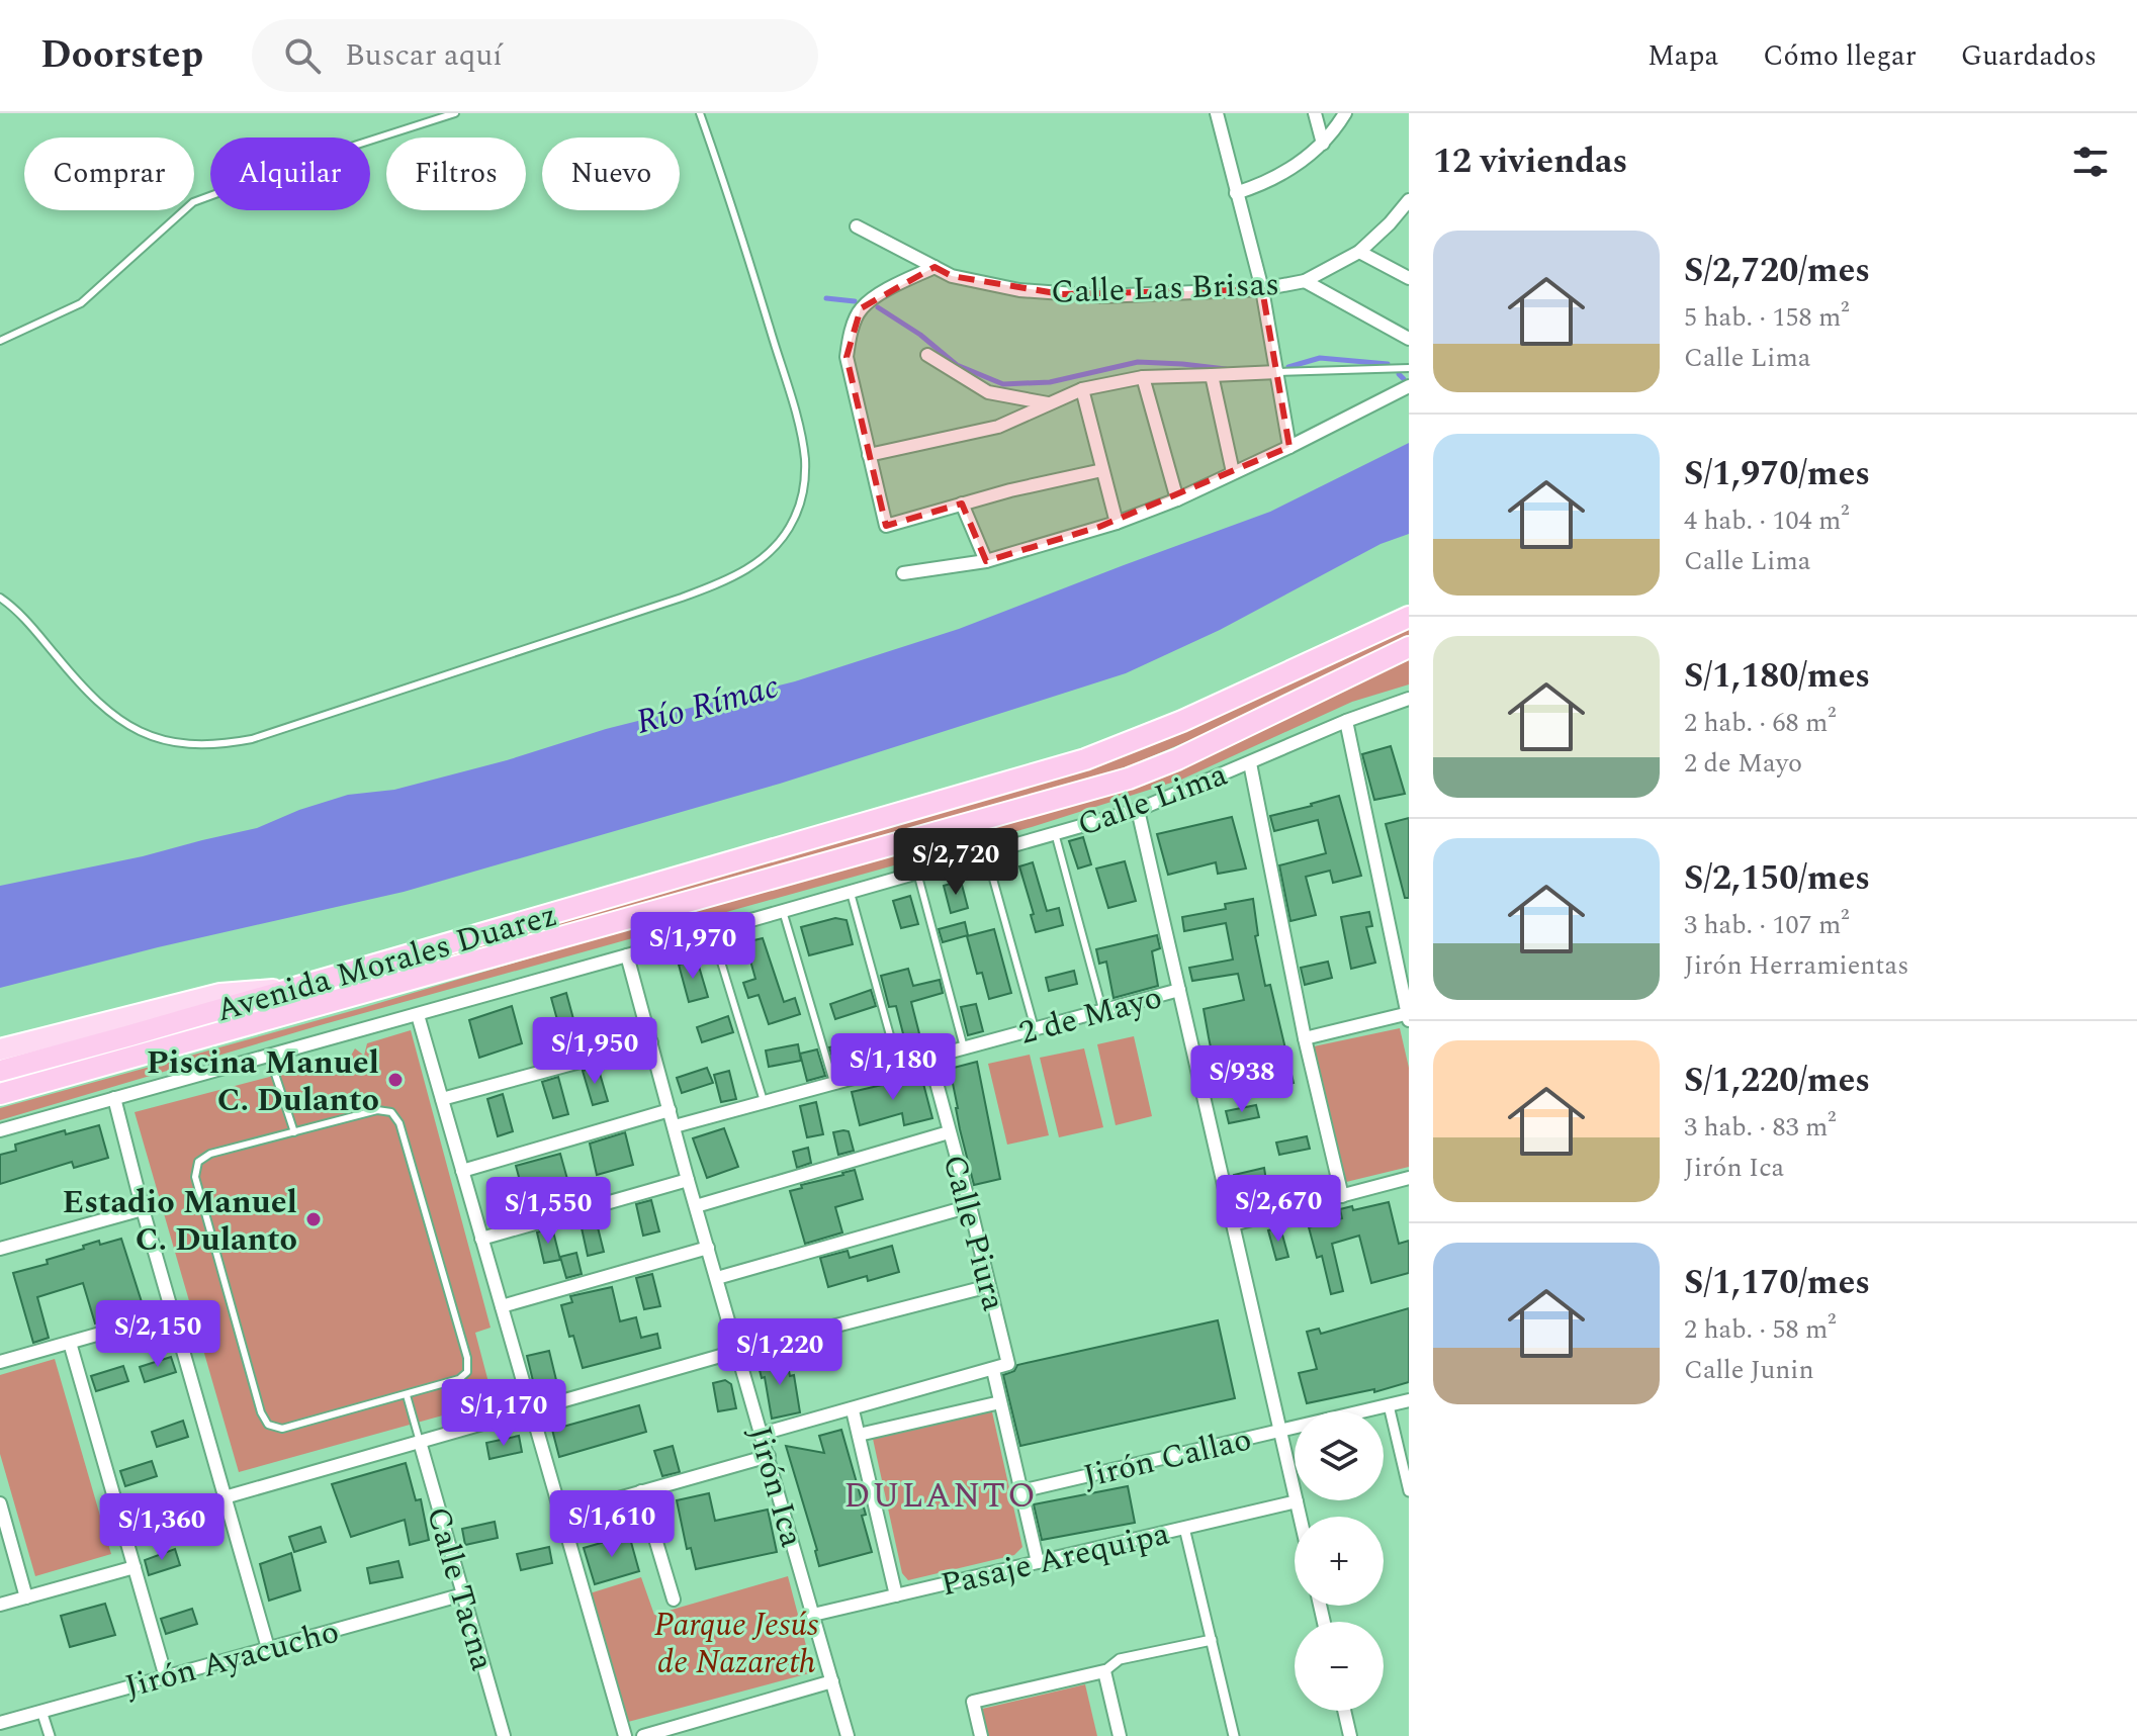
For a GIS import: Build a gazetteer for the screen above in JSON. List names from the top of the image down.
{
  "streets": {
    "highway": ["Avenida Morales Duarez"],
    "street": [
      "Calle Las Brisas",
      "Calle Lima",
      "2 de Mayo",
      "Calle Piura",
      "Jirón Callao",
      "Jirón Ica",
      "Pasaje Arequipa",
      "Calle Tacna",
      "Jirón Ayacucho"
    ]
  },
  "crossings": [
    ["Calle Lima", "Jirón Ica"],
    ["2 de Mayo", "Calle Piura"],
    ["2 de Mayo", "Jirón Ica"],
    ["Jirón Ica", "Pasaje Arequipa"],
    ["Calle Tacna", "Jirón Ayacucho"]
  ],
  "districts": ["DULANTO"],
  "water": ["Río Rímac"],
  "parks": ["Parque Jesús de Nazareth"],
  "places": ["Piscina Manuel C. Dulanto", "Estadio Manuel C. Dulanto"],
  "page": {
    "header": "Doorstep",
    "search": "Buscar aquí",
    "nav": ["Mapa", "Cómo llegar", "Guardados"],
    "heading": "12 viviendas",
    "chip": [
      "Comprar",
      "Alquilar",
      "Filtros",
      "Nuevo"
    ],
    "list": [
      {
        "name": "S/2,720/mes",
        "note": "5 hab. · 158 m² · Calle Lima"
      },
      {
        "name": "S/1,970/mes",
        "note": "4 hab. · 104 m² · Calle Lima"
      },
      {
        "name": "S/1,180/mes",
        "note": "2 hab. · 68 m² · 2 de Mayo"
      },
      {
        "name": "S/2,150/mes",
        "note": "3 hab. · 107 m² · Jirón Herramientas"
      },
      {
        "name": "S/1,220/mes",
        "note": "3 hab. · 83 m² · Jirón Ica"
      },
      {
        "name": "S/1,170/mes",
        "note": "2 hab. · 58 m² · Calle Junin"
      }
    ],
    "price": [
      "S/2,720",
      "S/1,970",
      "S/1,950",
      "S/1,180",
      "S/938",
      "S/2,670",
      "S/1,550",
      "S/2,150",
      "S/1,220",
      "S/1,170",
      "S/1,610",
      "S/1,360"
    ],
    "map_buttons": ["+", "−"]
  }
}
